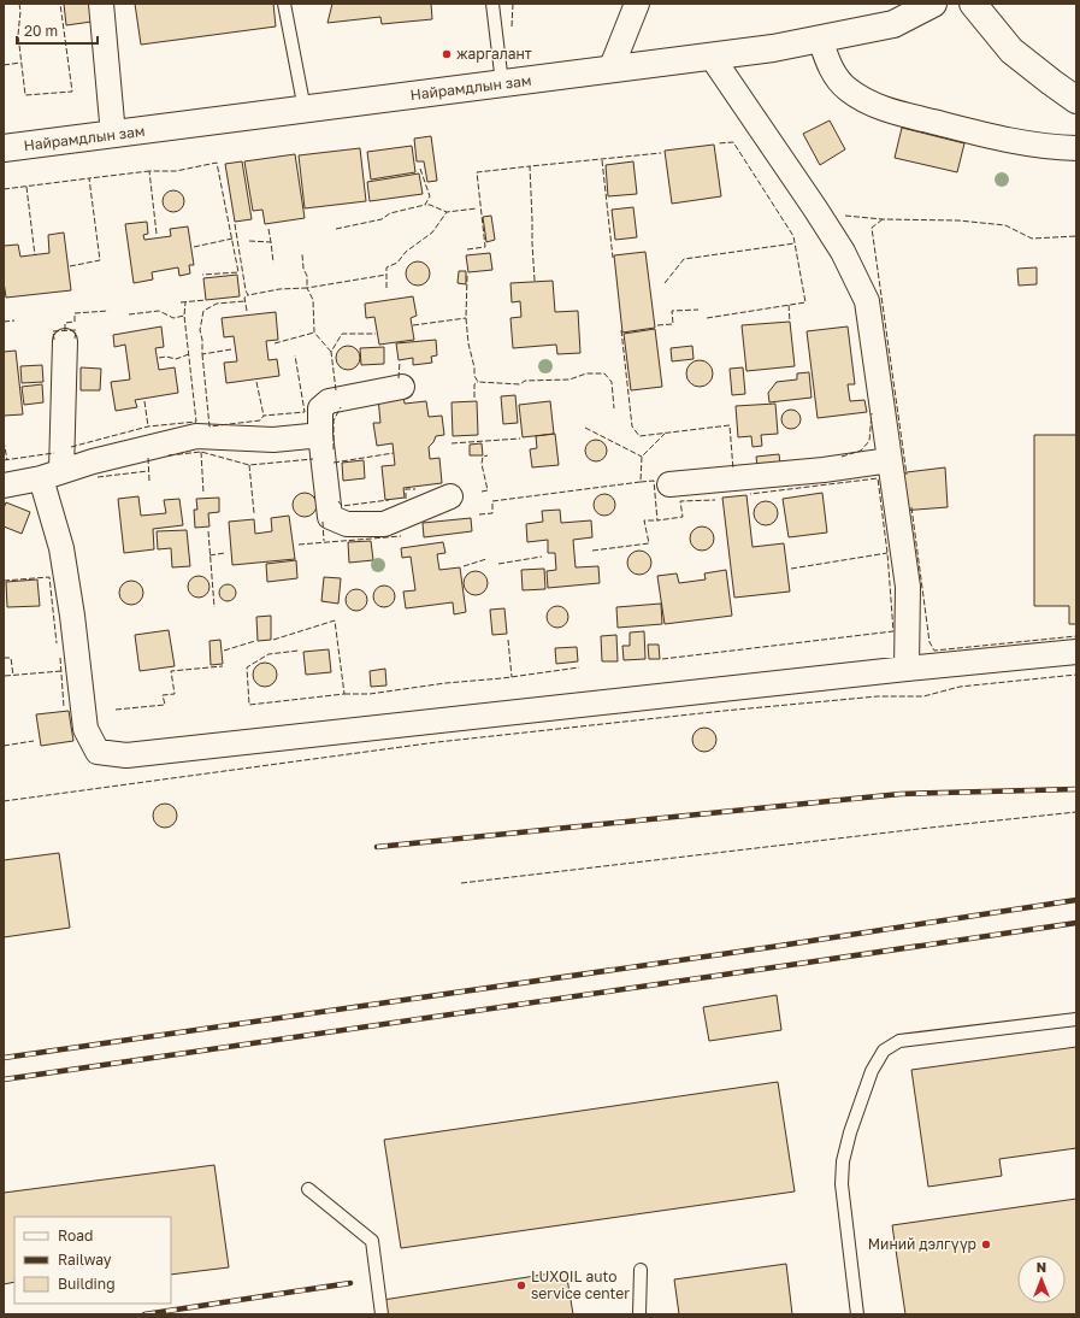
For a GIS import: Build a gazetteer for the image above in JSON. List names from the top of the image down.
{
  "streets": {
    "main road": ["Найрамдлын зам"]
  },
  "places": ["жаргалант", "Миний дэлгүүр", "LUXOIL auto service center"],
  "legend": ["Road", "Railway", "Building"],
  "scale_bar": "20 m",
  "north": "top"
}
